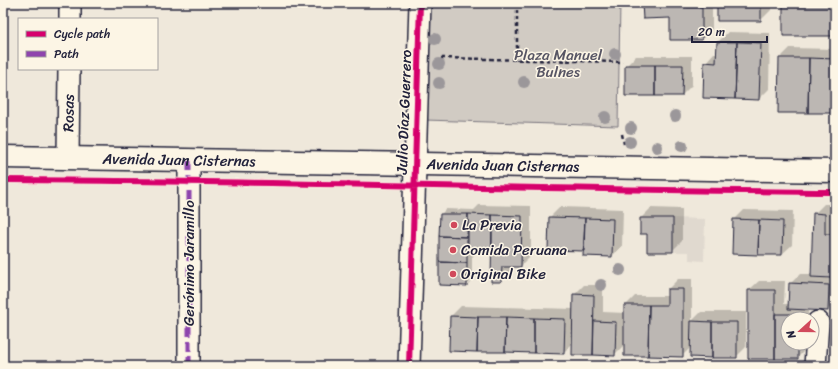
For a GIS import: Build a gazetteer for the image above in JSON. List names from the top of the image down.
{
  "streets": {
    "main road": ["Avenida Juan Cisternas"],
    "street": ["Julio Díaz Guerrero", "Rosas", "Gerónimo Jaramillo"]
  },
  "crossings": [
    ["Julio Díaz Guerrero", "Avenida Juan Cisternas"],
    ["Rosas", "Avenida Juan Cisternas"],
    ["Avenida Juan Cisternas", "Gerónimo Jaramillo"]
  ],
  "parks": ["Plaza Manuel Bulnes"],
  "places": ["La Previa", "Comida Peruana", "Original Bike"],
  "legend": ["Cycle path", "Path"],
  "scale_bar": "20 m",
  "north": "left"
}
